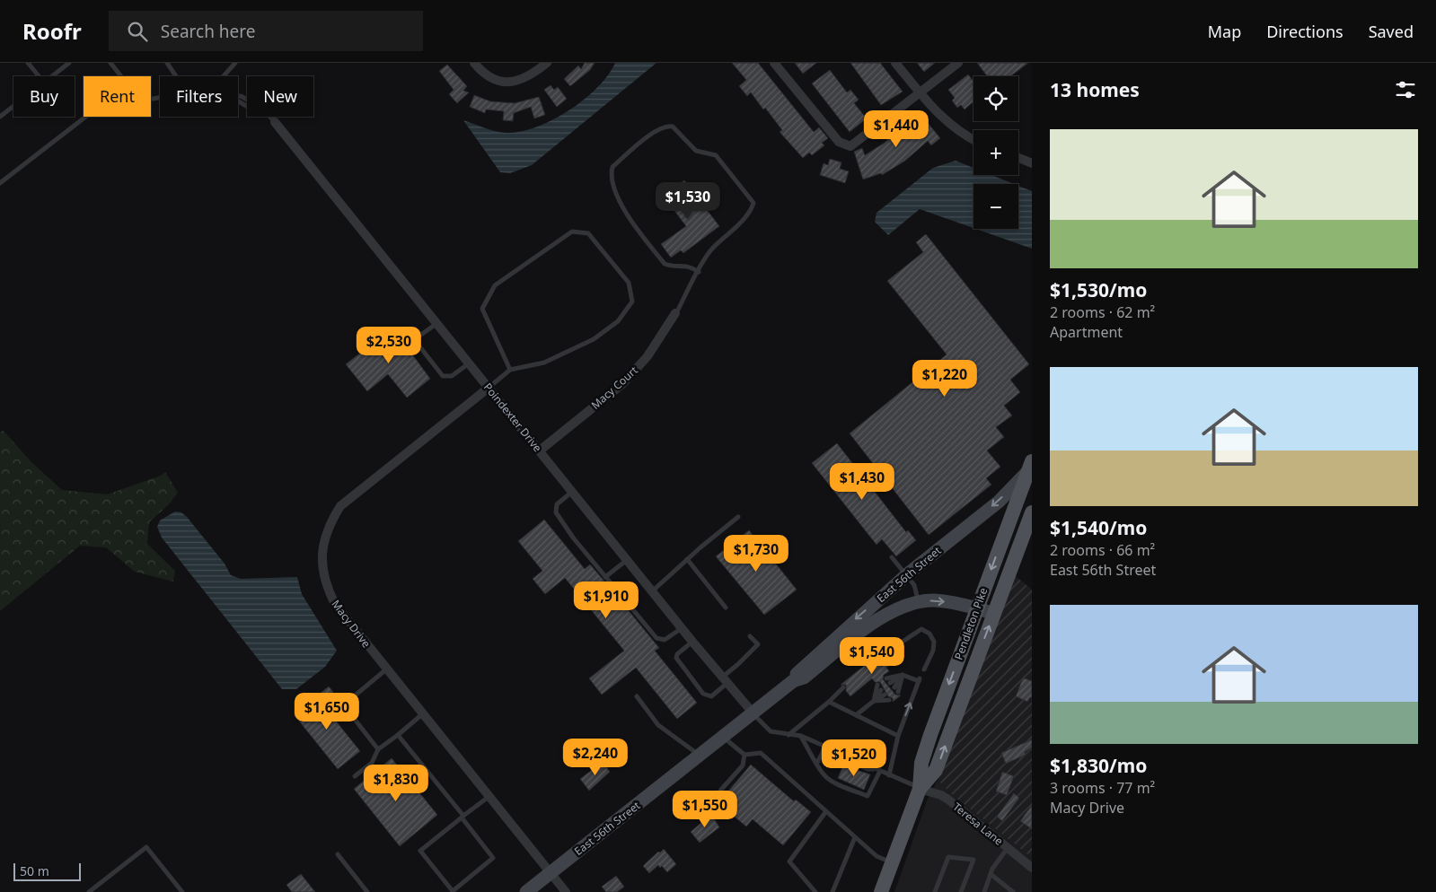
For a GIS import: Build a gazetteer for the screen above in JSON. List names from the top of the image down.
{
  "streets": {
    "main road": ["East 56th Street", "Pendleton Pike"],
    "street": [
      "Macy Court",
      "Poindexter Drive",
      "Macy Drive",
      "Teresa Lane"
    ]
  },
  "crossings": [
    ["Macy Court", "Poindexter Drive"],
    ["Poindexter Drive", "East 56th Street"],
    ["Poindexter Drive", "Macy Drive"],
    ["East 56th Street", "Macy Drive"],
    ["East 56th Street", "Pendleton Pike"],
    ["Pendleton Pike", "Teresa Lane"]
  ],
  "scale_bar": "50 m",
  "page": {
    "header": "Roofr",
    "search": "Search here",
    "nav": ["Map", "Directions", "Saved"],
    "heading": "13 homes",
    "map_buttons": ["+", "−"],
    "chip": [
      "Buy",
      "Rent",
      "Filters",
      "New"
    ],
    "price": [
      "$1,440",
      "$1,530",
      "$2,530",
      "$1,220",
      "$1,430",
      "$1,730",
      "$1,910",
      "$1,540",
      "$1,650",
      "$2,240",
      "$1,520",
      "$1,830",
      "$1,550"
    ],
    "list": [
      {
        "name": "$1,530/mo",
        "note": "2 rooms · 62 m² · Apartment"
      },
      {
        "name": "$1,540/mo",
        "note": "2 rooms · 66 m² · East 56th Street"
      },
      {
        "name": "$1,830/mo",
        "note": "3 rooms · 77 m² · Macy Drive"
      }
    ],
    "scale": "50 m"
  }
}
